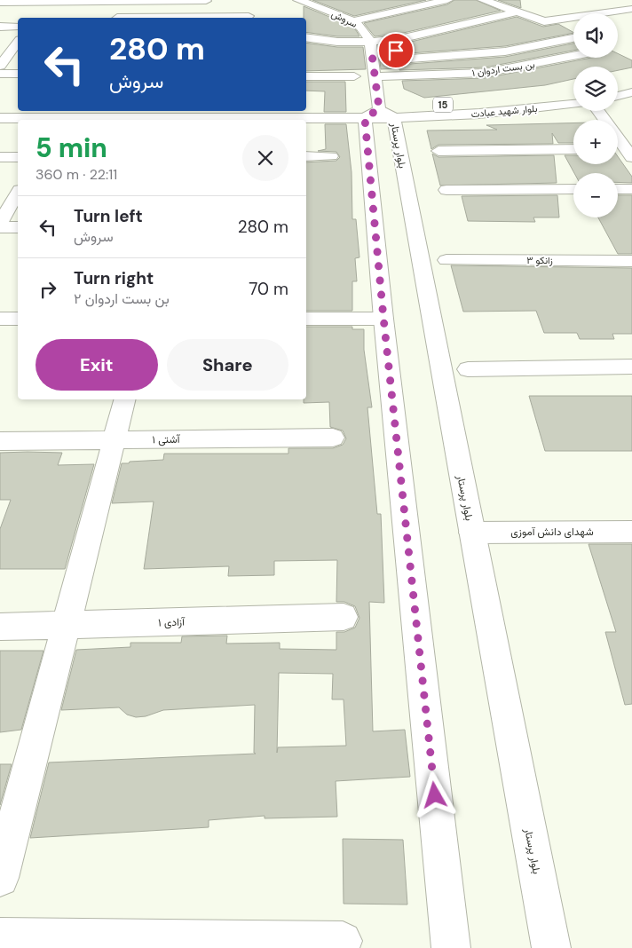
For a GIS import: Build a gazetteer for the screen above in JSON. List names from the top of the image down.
{
  "streets": {
    "street": [
      "سروش",
      "بن بست اردوان ۱",
      "15",
      "بلوار شهید عبادت",
      "بلوار پرستار",
      "زانکو ۳",
      "آشتی ۱",
      "شهدای دانش آموزی",
      "آزادی ۱"
    ]
  },
  "crossings": [
    ["بلوار شهید عبادت", "بلوار پرستار"],
    ["بلوار پرستار", "شهدای دانش آموزی"]
  ],
  "page": {
    "map_buttons": ["+", "−"],
    "turn": ["280 m", "سروش"],
    "heading": ["5 min", "360 m · 22:11"],
    "list": [
      {
        "name": "Turn left",
        "note": "سروش",
        "value": "280 m"
      },
      {
        "name": "Turn right",
        "note": "بن بست اردوان ۲",
        "value": "70 m"
      }
    ],
    "buttons": ["Exit", "Share"]
  }
}
